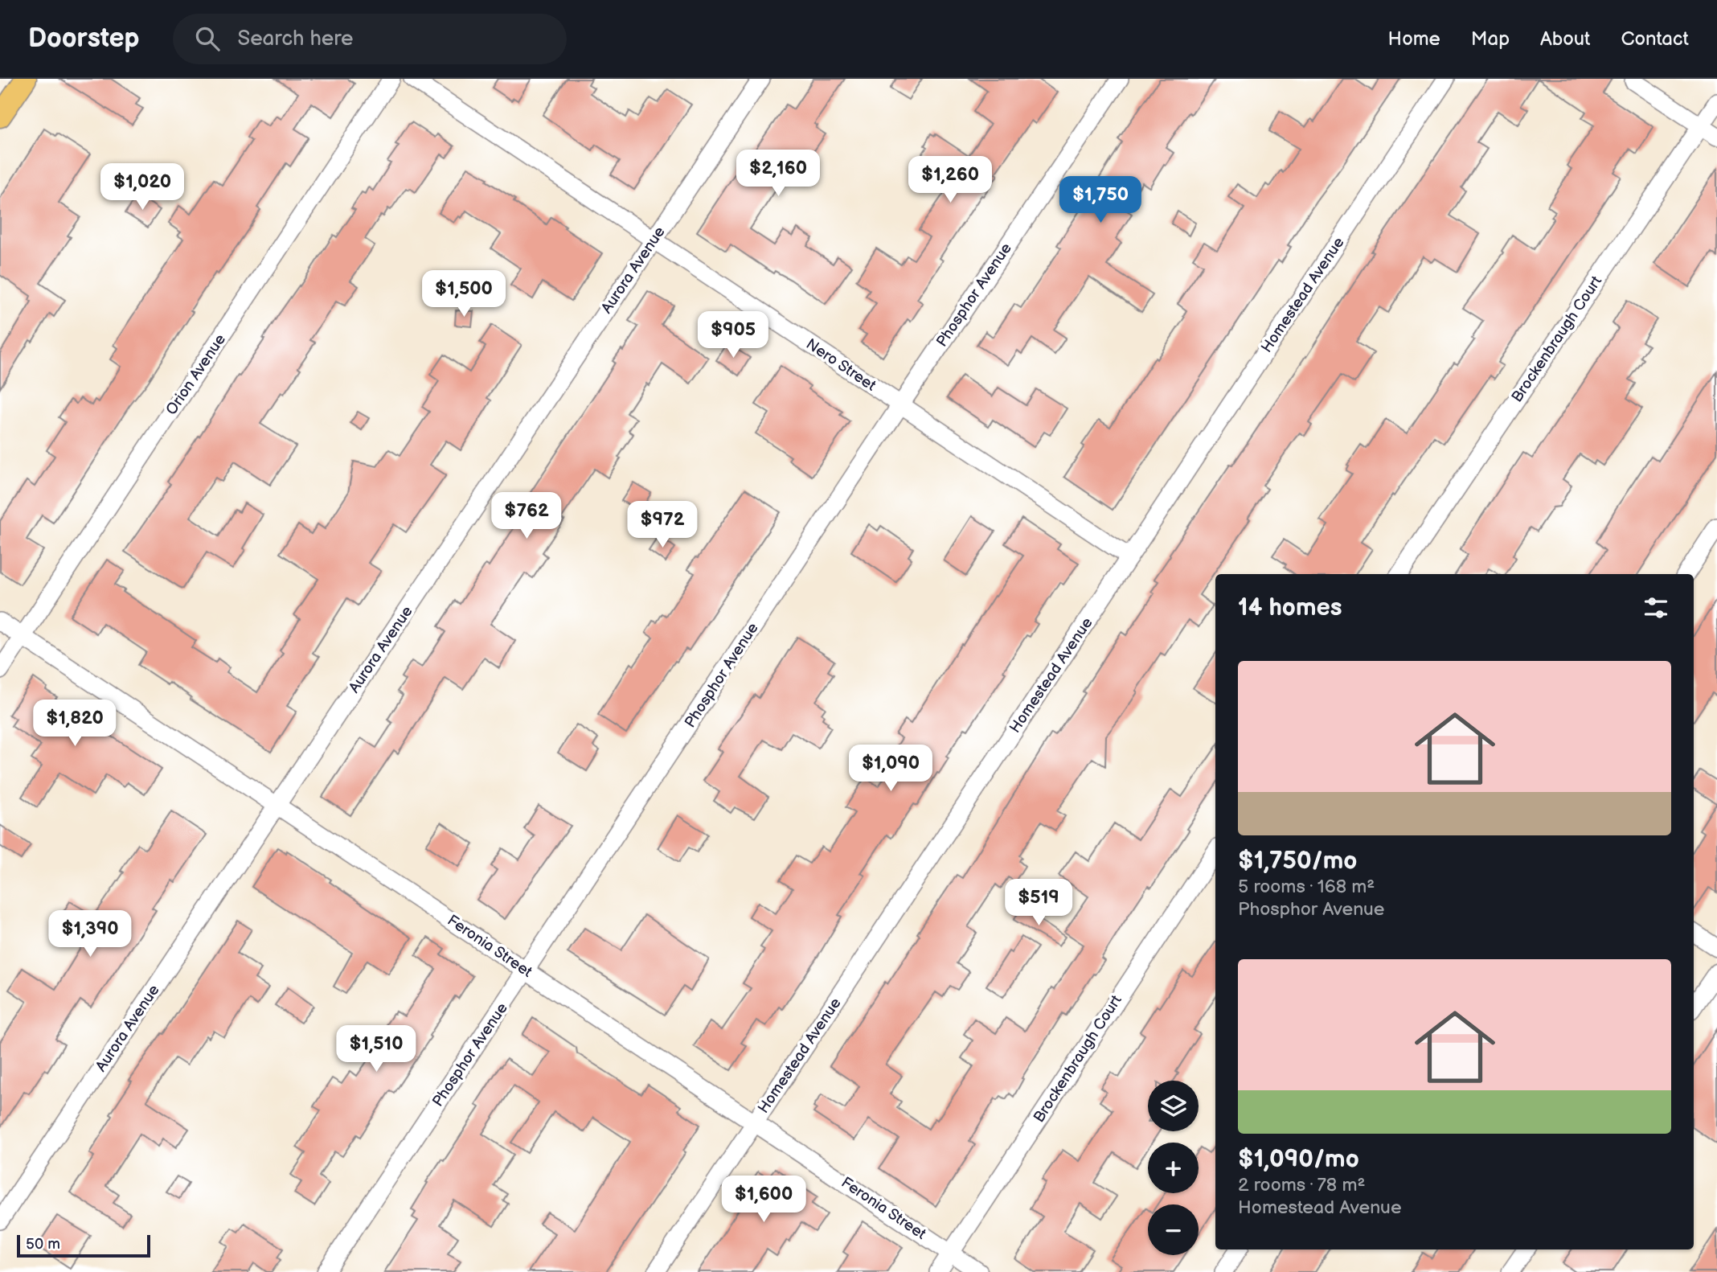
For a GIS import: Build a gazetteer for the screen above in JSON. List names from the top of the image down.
{
  "streets": {
    "street": [
      "Aurora Avenue",
      "Phosphor Avenue",
      "Homestead Avenue",
      "Brockenbraugh Court",
      "Nero Street",
      "Orion Avenue",
      "Feronia Street"
    ]
  },
  "crossings": [
    ["Aurora Avenue", "Nero Street"],
    ["Aurora Avenue", "Feronia Street"],
    ["Phosphor Avenue", "Nero Street"],
    ["Phosphor Avenue", "Feronia Street"],
    ["Homestead Avenue", "Nero Street"],
    ["Homestead Avenue", "Feronia Street"],
    ["Brockenbraugh Court", "Feronia Street"],
    ["Orion Avenue", "Feronia Street"]
  ],
  "scale_bar": "50 m",
  "page": {
    "header": "Doorstep",
    "search": "Search here",
    "nav": [
      "Home",
      "Map",
      "About",
      "Contact"
    ],
    "price": [
      "$2,160",
      "$1,260",
      "$1,020",
      "$1,750",
      "$1,500",
      "$905",
      "$762",
      "$972",
      "$1,820",
      "$1,090",
      "$519",
      "$1,390",
      "$1,510",
      "$1,600"
    ],
    "heading": "14 homes",
    "list": [
      {
        "name": "$1,750/mo",
        "note": "5 rooms · 168 m² · Phosphor Avenue"
      },
      {
        "name": "$1,090/mo",
        "note": "2 rooms · 78 m² · Homestead Avenue"
      }
    ],
    "map_buttons": ["+", "−"],
    "scale": "50 m"
  }
}
